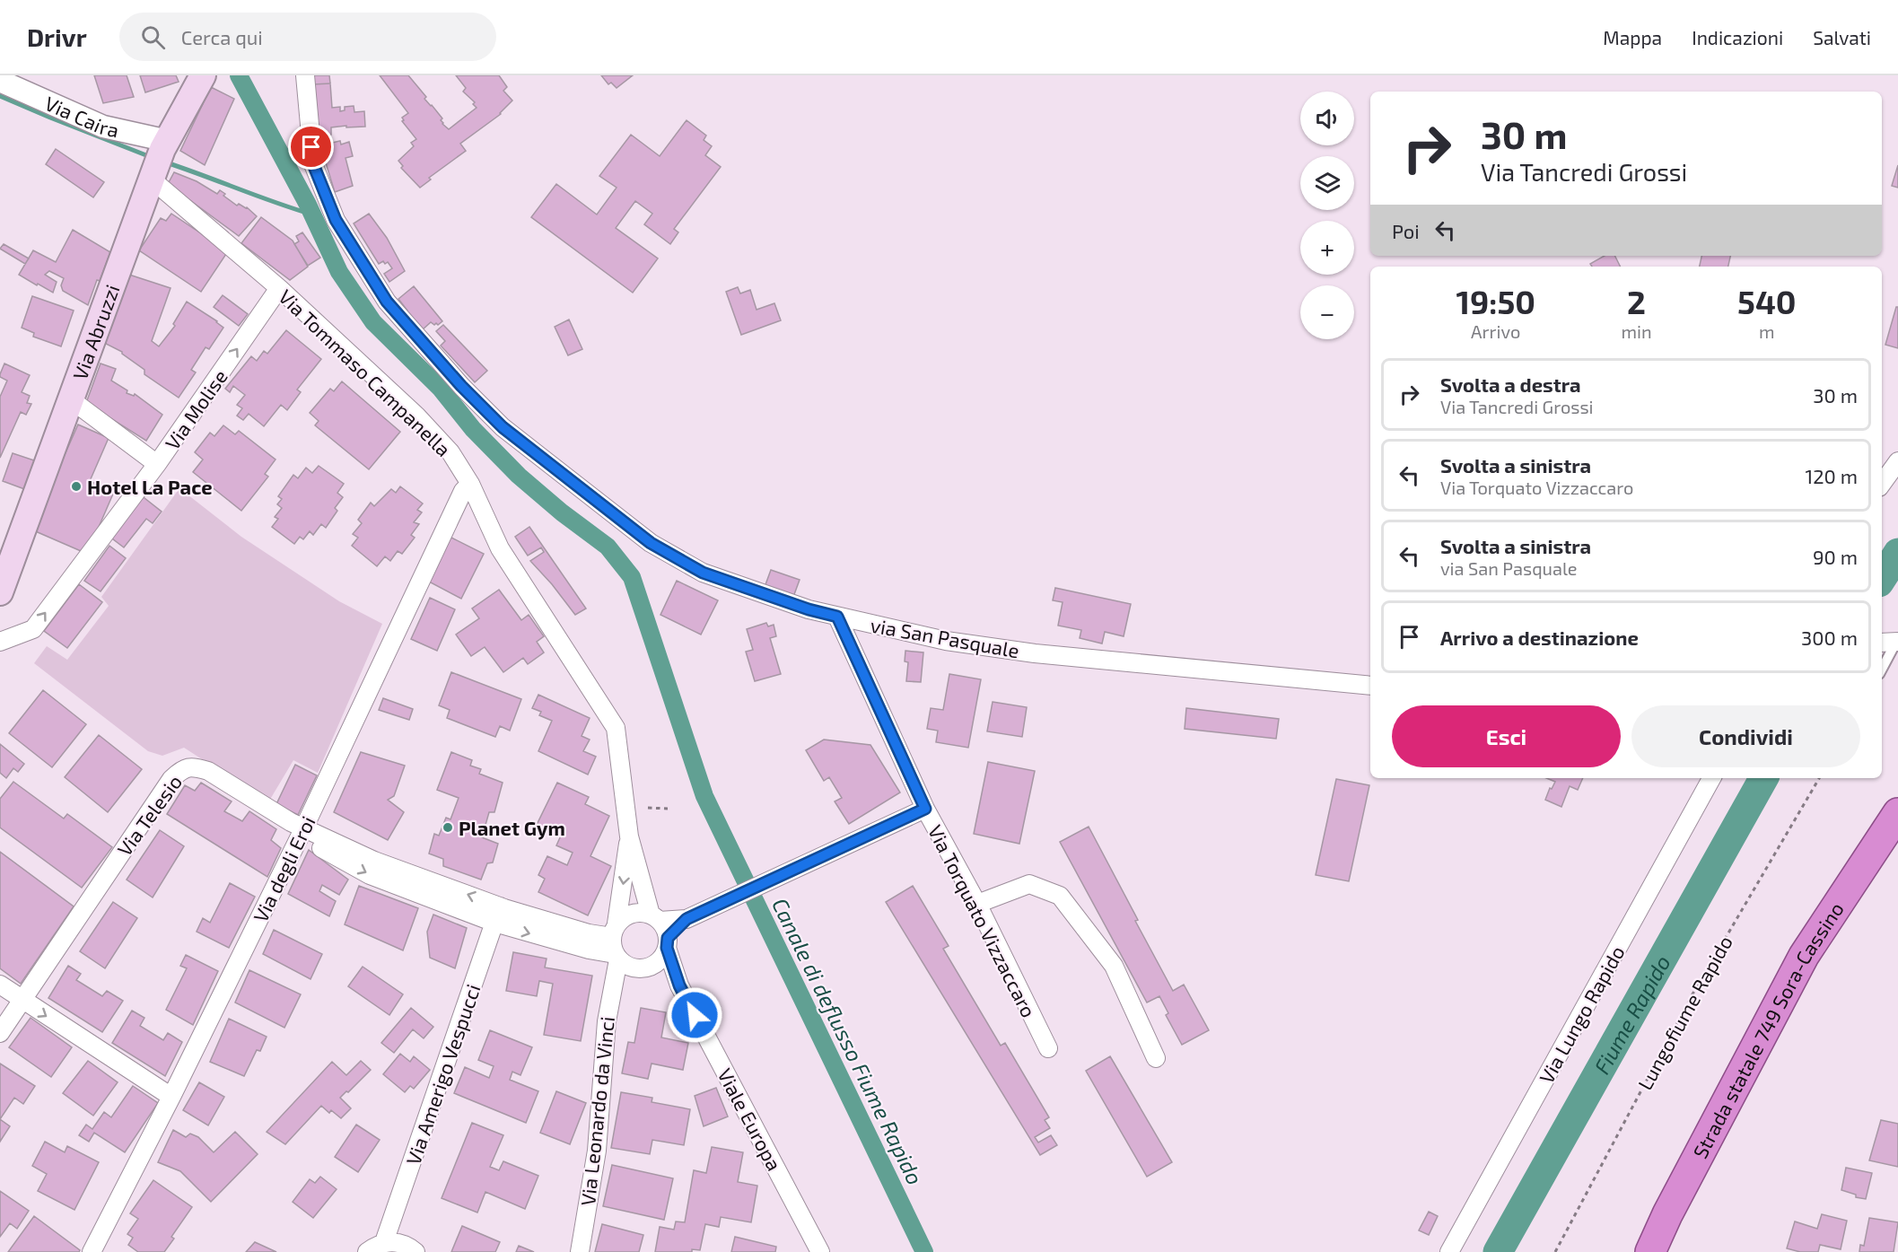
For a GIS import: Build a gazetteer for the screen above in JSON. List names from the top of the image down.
{
  "streets": {
    "highway": ["Strada statale 749 Sora-Cassino"],
    "main road": ["Via Abruzzi"],
    "street": [
      "Via Caira",
      "Via Tommaso Campanella",
      "Via Molise",
      "via San Pasquale",
      "Via Telesio",
      "Via degli Eroi",
      "Via Torquato Vizzaccaro",
      "Via Lungo Rapido",
      "Via Amerigo Vespucci",
      "Via Leonardo da Vinci",
      "Viale Europa"
    ],
    "path": ["Lungofiume Rapido"]
  },
  "crossings": [
    ["Via Caira", "Via Abruzzi"],
    ["Via Caira", "Via Tommaso Campanella"],
    ["Via Abruzzi", "Via Tommaso Campanella"],
    ["Via Tommaso Campanella", "Via Molise"],
    ["Via Tommaso Campanella", "Via Telesio"],
    ["Via Tommaso Campanella", "Via degli Eroi"],
    ["Via Tommaso Campanella", "Via Leonardo da Vinci"],
    ["Via Tommaso Campanella", "Viale Europa"],
    ["via San Pasquale", "Via Torquato Vizzaccaro"],
    ["Via Telesio", "Via degli Eroi"],
    ["Via Telesio", "Via Amerigo Vespucci"],
    ["Via Telesio", "Via Leonardo da Vinci"],
    ["Via Telesio", "Viale Europa"],
    ["Via Leonardo da Vinci", "Viale Europa"]
  ],
  "one_way": ["Via Molise"],
  "water": ["Fiume Rapido", "Canale di deflusso Fiume Rapido"],
  "places": ["Hotel La Pace", "Planet Gym"],
  "page": {
    "header": "Drivr",
    "search": "Cerca qui",
    "nav": ["Mappa", "Indicazioni", "Salvati"],
    "map_buttons": ["+", "−"],
    "turn": ["30 m", "Via Tancredi Grossi"],
    "then": "Poi",
    "eta": [
      "19:50",
      "Arrivo",
      "2",
      "min",
      "540",
      "m"
    ],
    "list": [
      {
        "name": "Svolta a destra",
        "note": "Via Tancredi Grossi",
        "value": "30 m"
      },
      {
        "name": "Svolta a sinistra",
        "note": "Via Torquato Vizzaccaro",
        "value": "120 m"
      },
      {
        "name": "Svolta a sinistra",
        "note": "via San Pasquale",
        "value": "90 m"
      },
      {
        "name": "Arrivo a destinazione",
        "value": "300 m"
      }
    ],
    "buttons": ["Esci", "Condividi"]
  }
}
